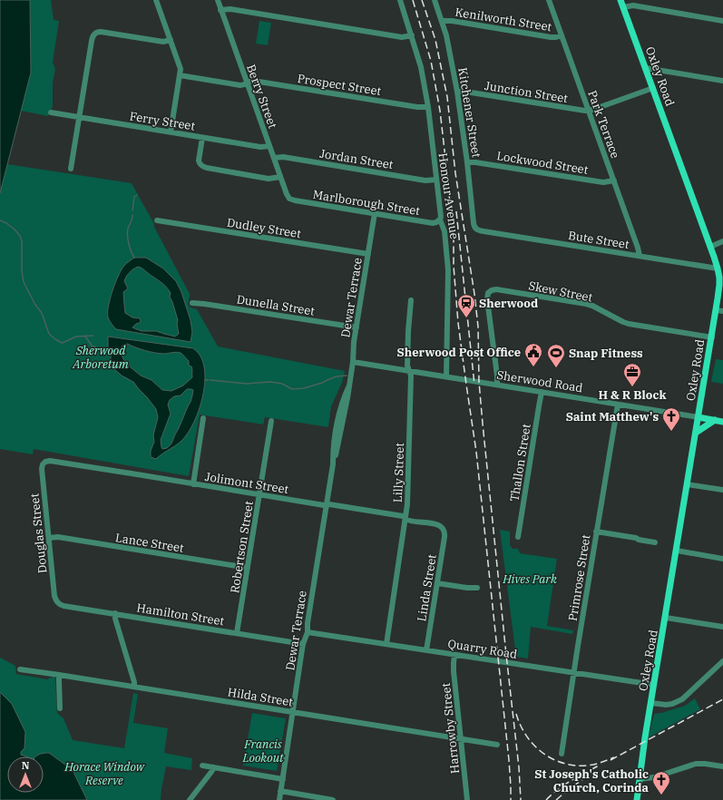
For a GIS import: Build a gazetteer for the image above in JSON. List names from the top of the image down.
{
  "streets": {
    "main road": ["Oxley Road", "Sherwood Road"],
    "street": [
      "Kenilworth Street",
      "Prospect Street",
      "Junction Street",
      "Berry Street",
      "Kitchener Street",
      "Ferry Street",
      "Park Terrace",
      "Jordan Street",
      "Lockwood Street",
      "Honour Avenue",
      "Marlborough Street",
      "Dudley Street",
      "Bute Street",
      "Skew Street",
      "Dewar Terrace",
      "Dunella Street",
      "Thallon Street",
      "Lilly Street",
      "Jolimont Street",
      "Douglas Street",
      "Lance Street",
      "Robertson Street",
      "Primrose Street",
      "Linda Street",
      "Hamilton Street",
      "Quarry Road",
      "Hilda Street",
      "Harrowby Street"
    ]
  },
  "crossings": [
    ["Kenilworth Street", "Kitchener Street"],
    ["Kenilworth Street", "Park Terrace"],
    ["Oxley Road", "Junction Street"],
    ["Oxley Road", "Bute Street"],
    ["Oxley Road", "Skew Street"],
    ["Oxley Road", "Sherwood Road"],
    ["Oxley Road", "Quarry Road"],
    ["Prospect Street", "Berry Street"],
    ["Prospect Street", "Honour Avenue"],
    ["Junction Street", "Kitchener Street"],
    ["Junction Street", "Park Terrace"],
    ["Berry Street", "Ferry Street"],
    ["Berry Street", "Jordan Street"],
    ["Berry Street", "Marlborough Street"],
    ["Kitchener Street", "Lockwood Street"],
    ["Kitchener Street", "Bute Street"],
    ["Park Terrace", "Lockwood Street"],
    ["Park Terrace", "Bute Street"],
    ["Jordan Street", "Honour Avenue"],
    ["Honour Avenue", "Marlborough Street"],
    ["Honour Avenue", "Sherwood Road"],
    ["Marlborough Street", "Dewar Terrace"],
    ["Dudley Street", "Dewar Terrace"],
    ["Skew Street", "Sherwood Road"],
    ["Dewar Terrace", "Dunella Street"],
    ["Dewar Terrace", "Sherwood Road"],
    ["Dewar Terrace", "Jolimont Street"],
    ["Dewar Terrace", "Hamilton Street"],
    ["Dewar Terrace", "Quarry Road"],
    ["Dewar Terrace", "Hilda Street"],
    ["Sherwood Road", "Thallon Street"],
    ["Sherwood Road", "Lilly Street"],
    ["Sherwood Road", "Primrose Street"],
    ["Lilly Street", "Jolimont Street"],
    ["Lilly Street", "Quarry Road"],
    ["Jolimont Street", "Douglas Street"],
    ["Jolimont Street", "Robertson Street"],
    ["Jolimont Street", "Linda Street"],
    ["Douglas Street", "Lance Street"],
    ["Douglas Street", "Hamilton Street"],
    ["Lance Street", "Robertson Street"],
    ["Robertson Street", "Hamilton Street"],
    ["Primrose Street", "Quarry Road"],
    ["Linda Street", "Quarry Road"],
    ["Quarry Road", "Harrowby Street"],
    ["Hilda Street", "Harrowby Street"]
  ],
  "parks": [
    "Sherwood Arboretum",
    "Hives Park",
    "Francis Lookout",
    "Horace Window Reserve"
  ],
  "places": {
    "station": ["Sherwood"],
    "public building": ["Sherwood Post Office"],
    "sports": ["Snap Fitness"],
    "office": ["H & R Block"],
    "church": ["Saint Matthew's", "St Joseph's Catholic Church, Corinda"]
  },
  "north": "top"
}
